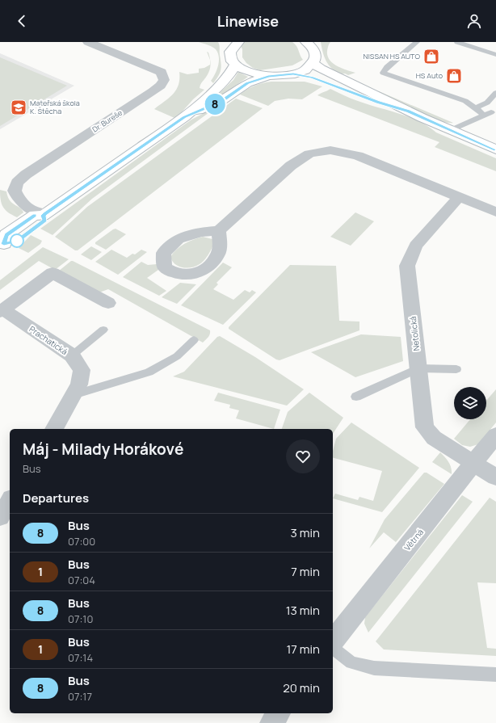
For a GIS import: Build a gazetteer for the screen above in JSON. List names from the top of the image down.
{
  "streets": {
    "street": [
      "Dr. Bureše",
      "Netolická",
      "Prachatická",
      "Větrná"
    ]
  },
  "crossings": [
    ["Netolická", "Větrná"]
  ],
  "places": {
    "shop": ["NISSAN HS AUTO", "HS Auto"],
    "school or university": ["Mateřská škola K. Štěcha"]
  },
  "lines": ["bus line 8"],
  "page": {
    "header": "Linewise",
    "on_map": "8",
    "heading": [
      ["Máj - Milady Horákové", "Bus"],
      "Departures"
    ],
    "list": [
      {
        "mark": "8",
        "name": "Bus",
        "note": "07:00",
        "value": "3 min"
      },
      {
        "mark": "1",
        "name": "Bus",
        "note": "07:04",
        "value": "7 min"
      },
      {
        "mark": "8",
        "name": "Bus",
        "note": "07:10",
        "value": "13 min"
      },
      {
        "mark": "1",
        "name": "Bus",
        "note": "07:14",
        "value": "17 min"
      },
      {
        "mark": "8",
        "name": "Bus",
        "note": "07:17",
        "value": "20 min"
      }
    ]
  }
}
